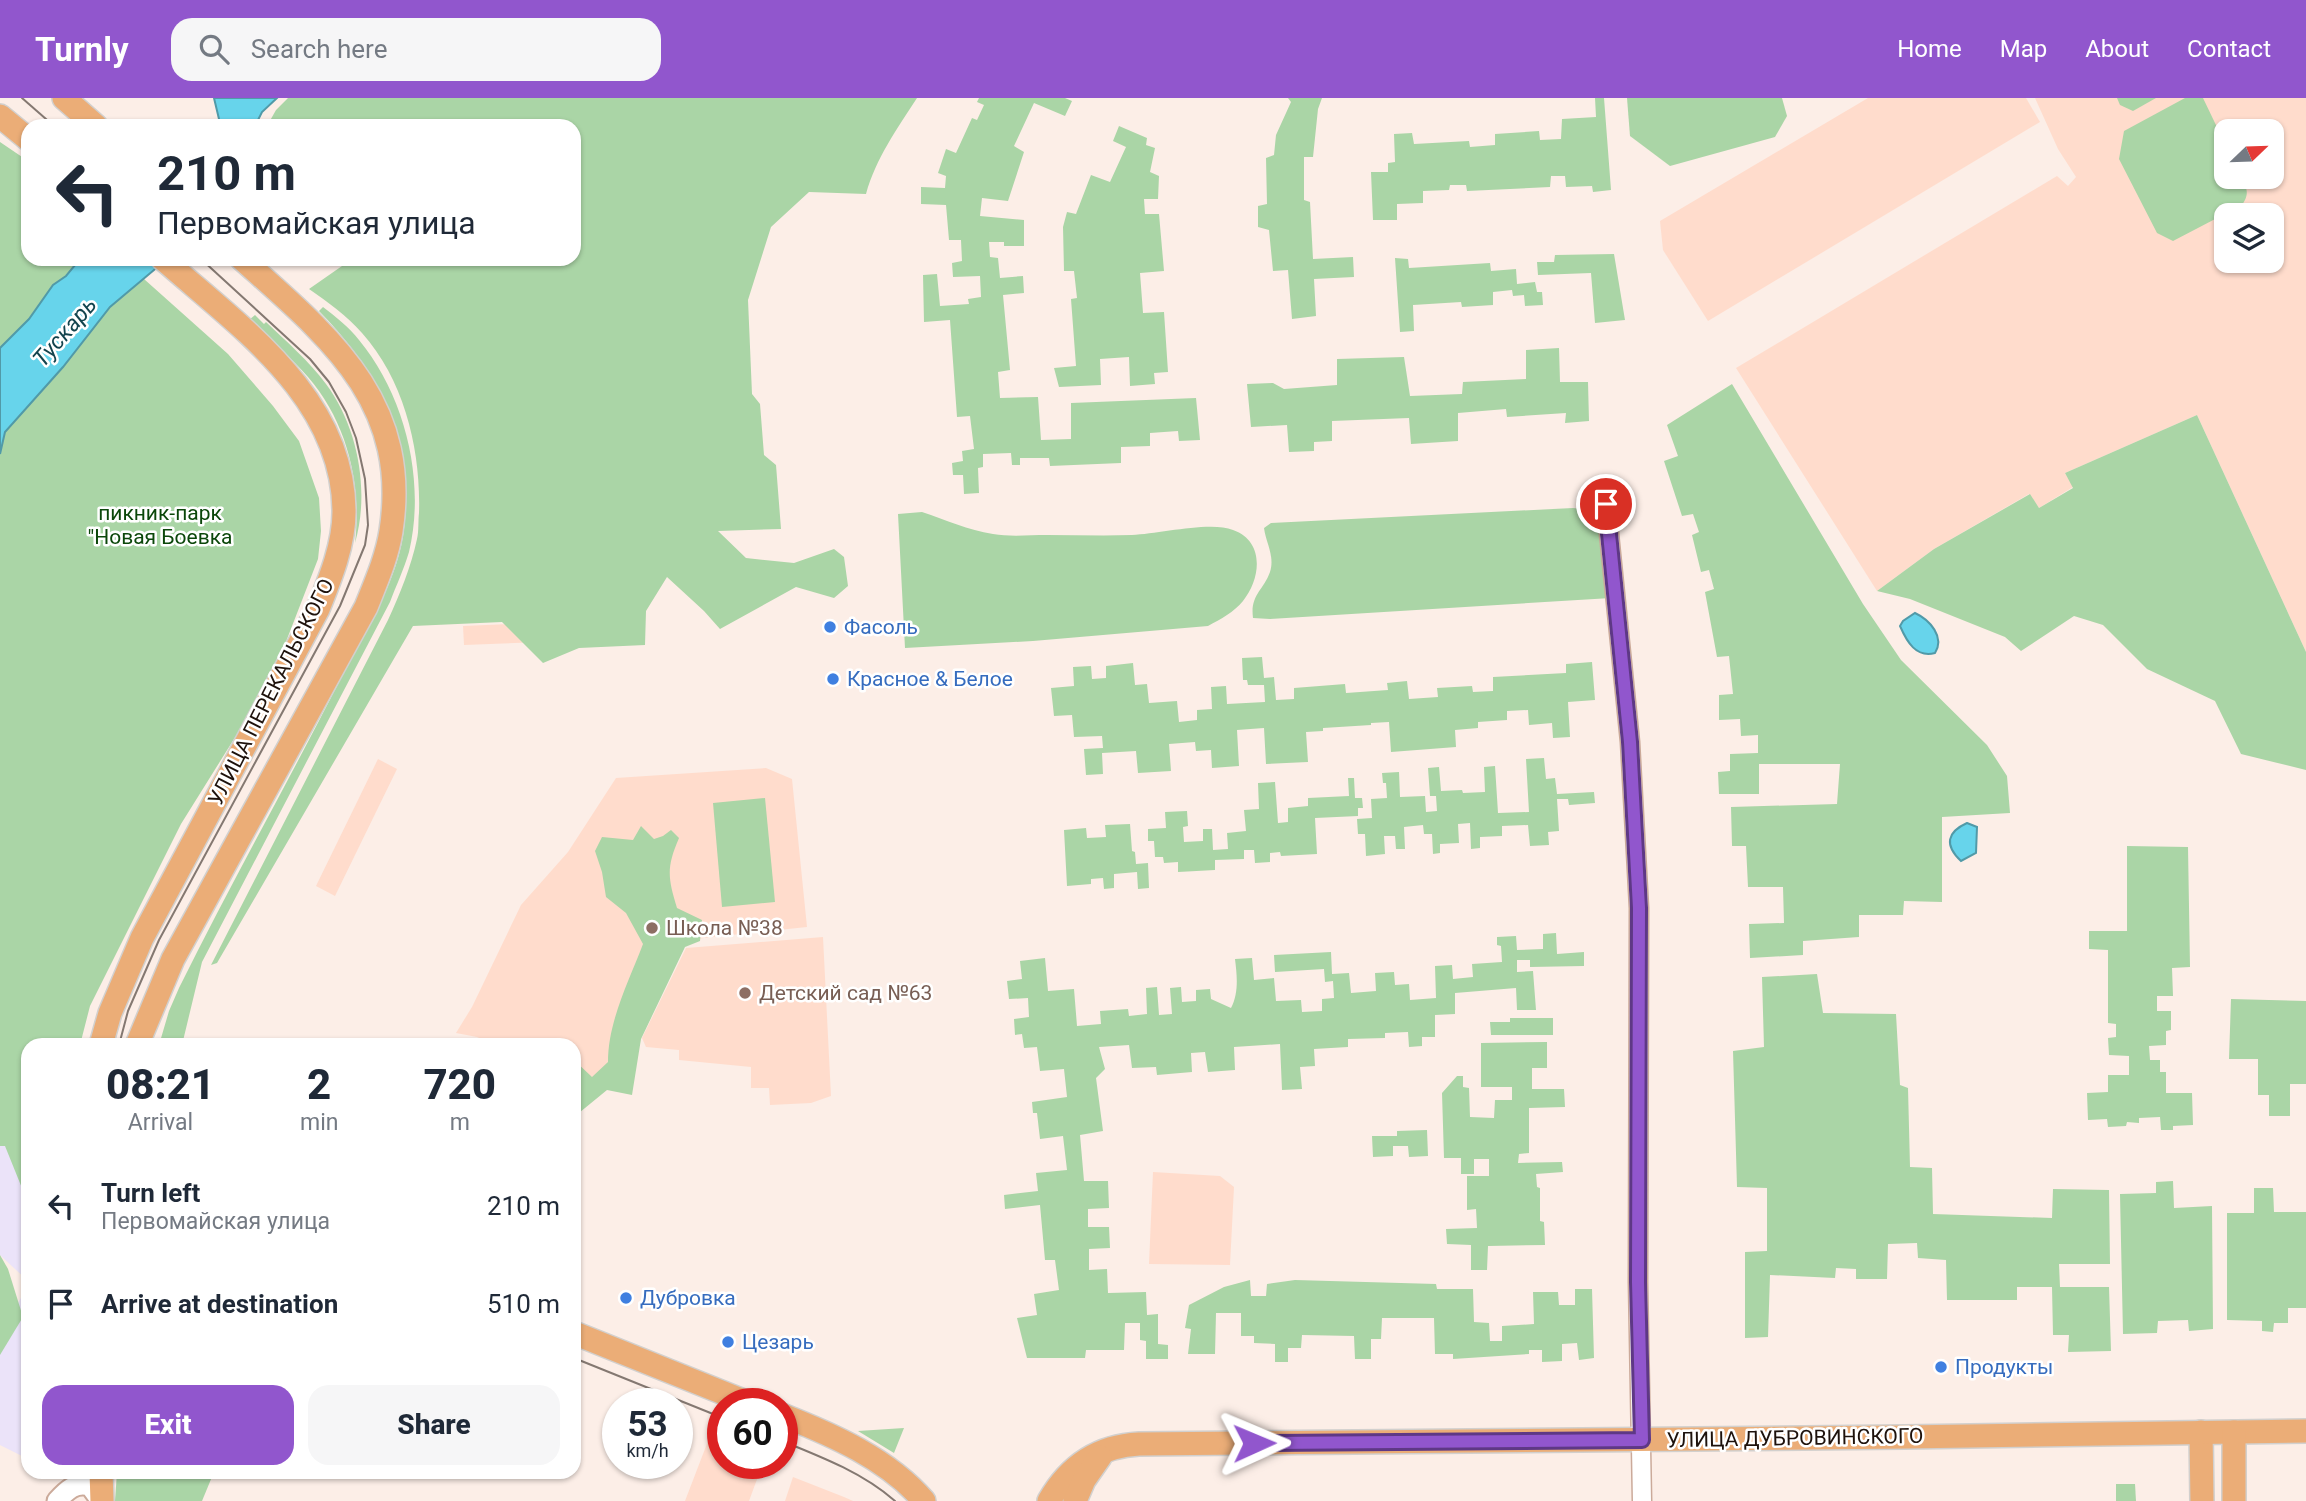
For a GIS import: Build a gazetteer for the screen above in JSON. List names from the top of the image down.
{
  "streets": {
    "main road": ["УЛИЦА ПЕРЕКАЛЬСКОГО", "УЛИЦА ДУБРОВИНСКОГО"]
  },
  "water": ["Тускарь"],
  "parks": ["пикник-парк \"Новая Боевка"],
  "places": [
    "Фасоль",
    "Красное & Белое",
    "Школа №38",
    "Детский сад №63",
    "Дубровка",
    "Цезарь",
    "Продукты"
  ],
  "north": "top right",
  "page": {
    "header": "Turnly",
    "search": "Search here",
    "nav": [
      "Home",
      "Map",
      "About",
      "Contact"
    ],
    "turn": ["210 m", "Первомайская улица"],
    "eta": [
      "08:21",
      "Arrival",
      "2",
      "min",
      "720",
      "m"
    ],
    "list": [
      {
        "name": "Turn left",
        "note": "Первомайская улица",
        "value": "210 m"
      },
      {
        "name": "Arrive at destination",
        "value": "510 m"
      }
    ],
    "buttons": ["Exit", "Share"],
    "speed": "53 km/h",
    "limit": "60"
  }
}
